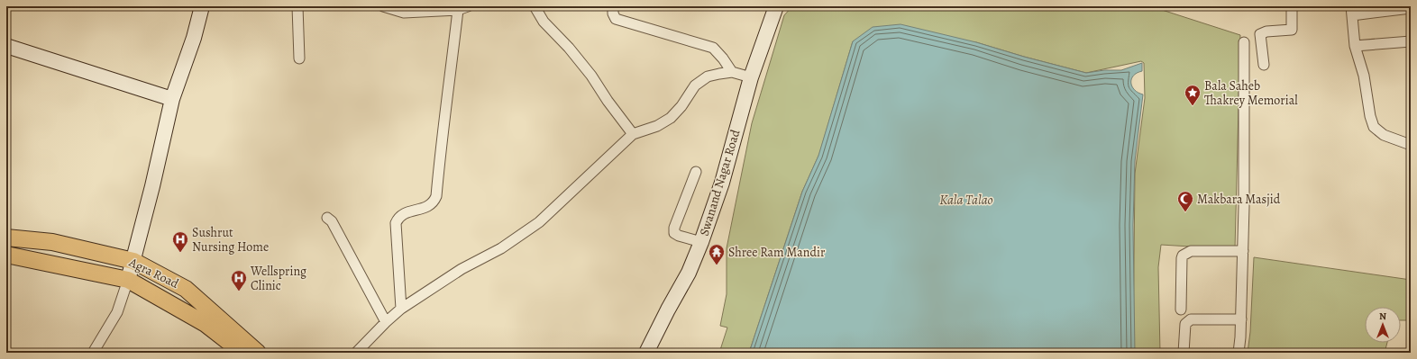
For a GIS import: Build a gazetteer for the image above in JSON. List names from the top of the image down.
{
  "streets": {
    "main road": ["Agra Road"],
    "street": ["Swanand Nagar Road"]
  },
  "water": ["Kala Talao"],
  "places": {
    "place": ["Bala Saheb Thakrey Memorial"],
    "mosque": ["Makbara Masjid"],
    "hospital": ["Sushrut Nursing Home", "Wellspring Clinic"],
    "temple": ["Shree Ram Mandir"]
  },
  "north": "top"
}
